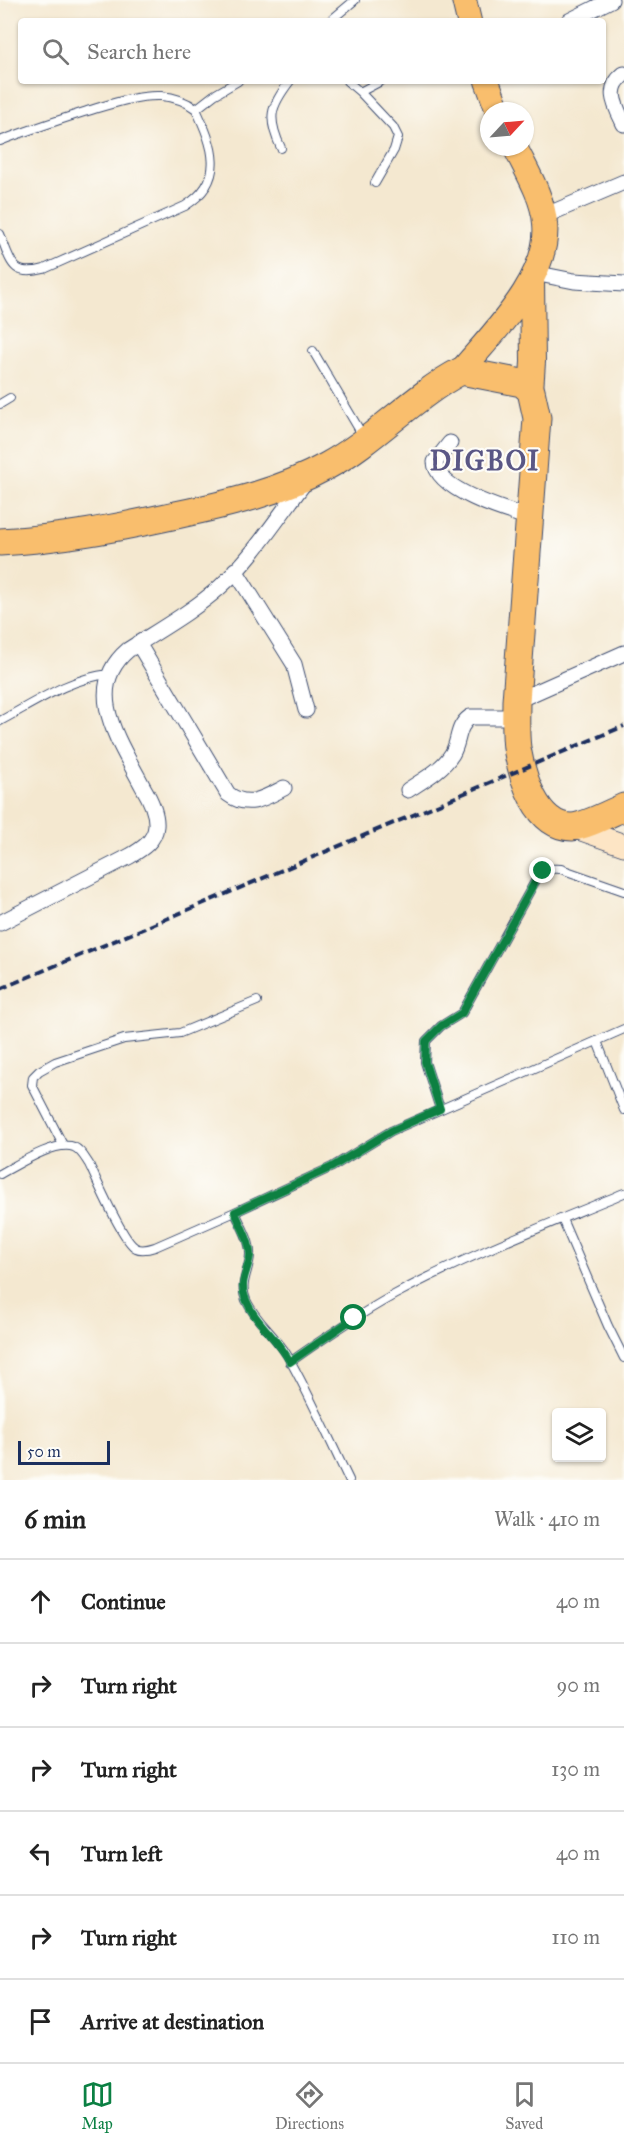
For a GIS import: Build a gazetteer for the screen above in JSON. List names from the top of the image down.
{
  "districts": ["DIGBOI"],
  "scale_bar": "50 m",
  "north": "top right",
  "page": {
    "search": "Search here",
    "scale": "50 m",
    "heading": ["6 min", "Walk · 410 m"],
    "list": [
      ["Continue", "40 m"],
      ["Turn right", "90 m"],
      ["Turn right", "130 m"],
      ["Turn left", "40 m"],
      ["Turn right", "110 m"],
      "Arrive at destination"
    ],
    "nav": ["Map", "Directions", "Saved"]
  }
}
